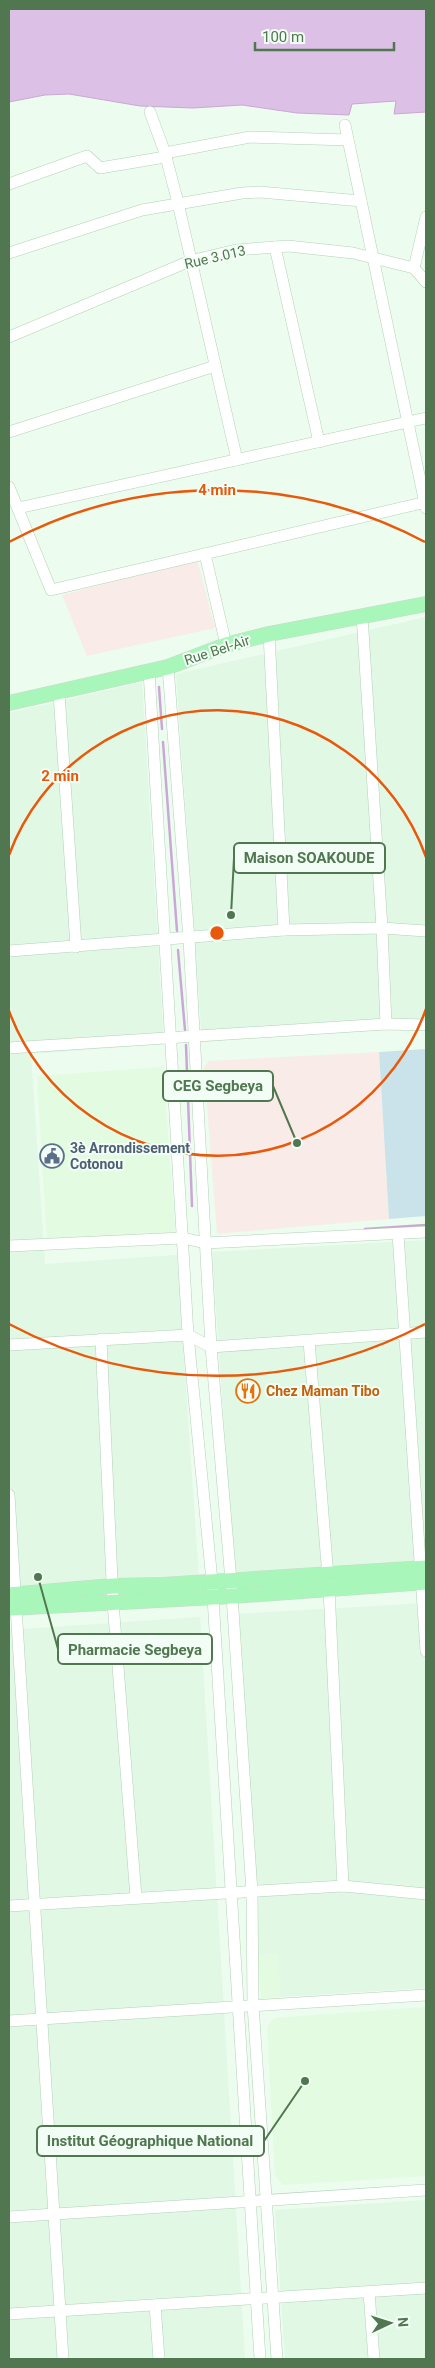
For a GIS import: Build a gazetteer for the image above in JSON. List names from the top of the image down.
{
  "streets": {
    "main road": ["Rue Bel-Air"],
    "street": ["Rue 3.013"]
  },
  "places": {
    "other": [
      "Maison SOAKOUDE",
      "CEG Segbeya",
      "Pharmacie Segbeya",
      "Institut Géographique National"
    ],
    "public building": ["3è Arrondissement Cotonou"],
    "restaurant": ["Chez Maman Tibo"]
  },
  "scale_bar": "100 m",
  "north": "right",
  "rings": ["4 min", "2 min"]
}
